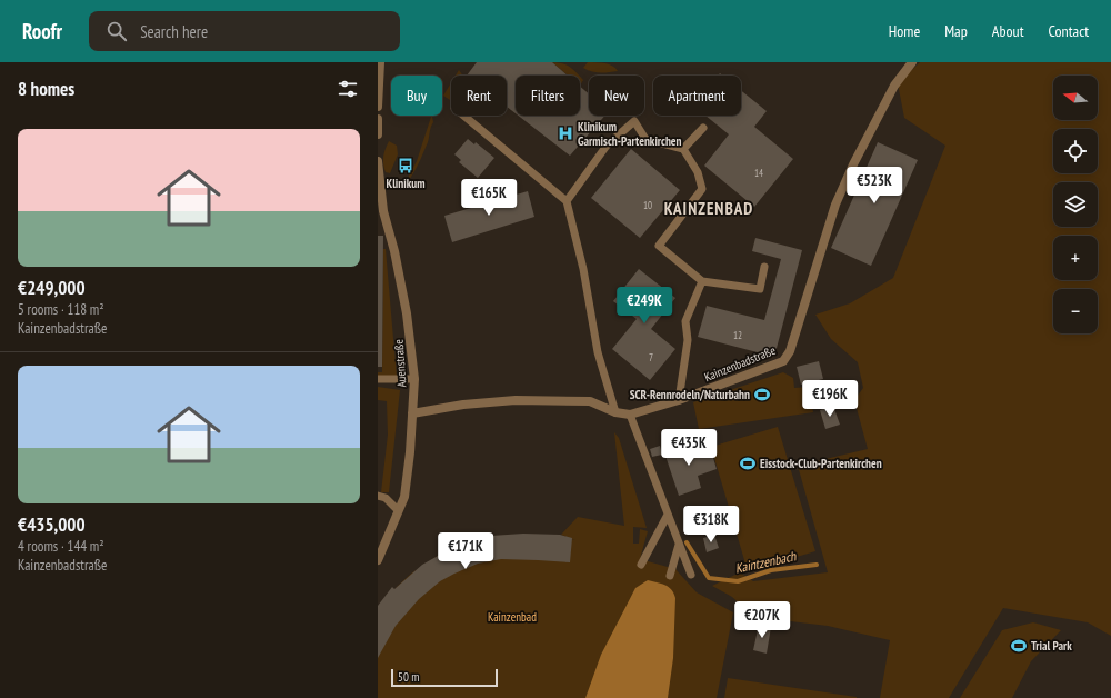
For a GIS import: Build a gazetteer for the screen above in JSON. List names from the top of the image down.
{
  "streets": {
    "street": ["Auenstraße", "Kainzenbadstraße"]
  },
  "crossings": [
    ["Auenstraße", "Kainzenbadstraße"]
  ],
  "districts": ["KAINZENBAD"],
  "water": ["Kaintzenbach"],
  "parks": ["Kainzenbad"],
  "places": {
    "hospital": ["Klinikum Garmisch-Partenkirchen"],
    "bus stop": ["Klinikum"],
    "sports": ["SCR-Rennrodeln/Naturbahn", "Eisstock-Club-Partenkirchen", "Trial Park"]
  },
  "house_numbers": [
    "14",
    "10",
    "12",
    "7"
  ],
  "scale_bar": "50 m",
  "north": "left",
  "page": {
    "header": "Roofr",
    "search": "Search here",
    "nav": [
      "Home",
      "Map",
      "About",
      "Contact"
    ],
    "heading": "8 homes",
    "map_buttons": ["+", "−"],
    "chip": [
      "Buy",
      "Rent",
      "Filters",
      "New",
      "Apartment"
    ],
    "list": [
      {
        "name": "€249,000",
        "note": "5 rooms · 118 m² · Kainzenbadstraße"
      },
      {
        "name": "€435,000",
        "note": "4 rooms · 144 m² · Kainzenbadstraße"
      }
    ],
    "price": [
      "€523K",
      "€165K",
      "€249K",
      "€196K",
      "€435K",
      "€318K",
      "€171K",
      "€207K"
    ],
    "scale": "50 m"
  }
}
